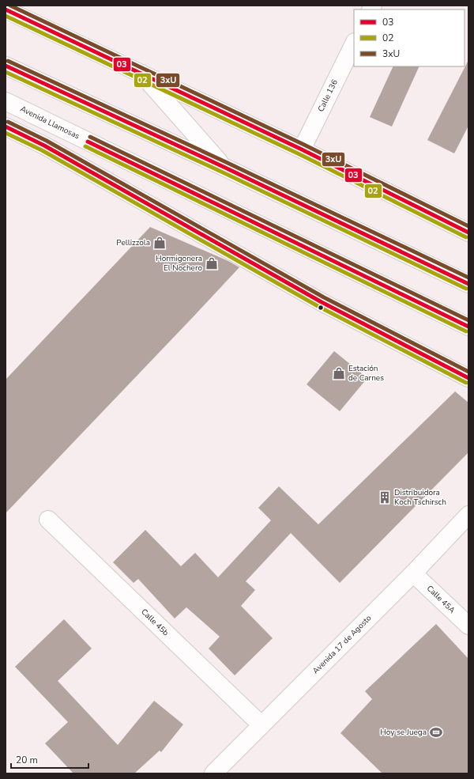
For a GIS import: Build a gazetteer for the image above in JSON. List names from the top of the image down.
{
  "streets": {
    "street": [
      "Calle 136",
      "Avenida Llamosas",
      "Calle 45A",
      "Calle 45b",
      "Avenida 17 de Agosto"
    ]
  },
  "crossings": [
    ["Calle 45A", "Avenida 17 de Agosto"],
    ["Calle 45b", "Avenida 17 de Agosto"]
  ],
  "places": {
    "shop": ["Pellizzola", "Hormigonera El Nochero", "Estación de Carnes"],
    "building": ["Distribuidora Koch Tschirsch"],
    "sports": ["Hoy se Juega"]
  },
  "lines": ["transit line 3xU", "transit line 03", "transit line 02"],
  "legend": ["03", "02", "3xU"],
  "scale_bar": "20 m"
}
